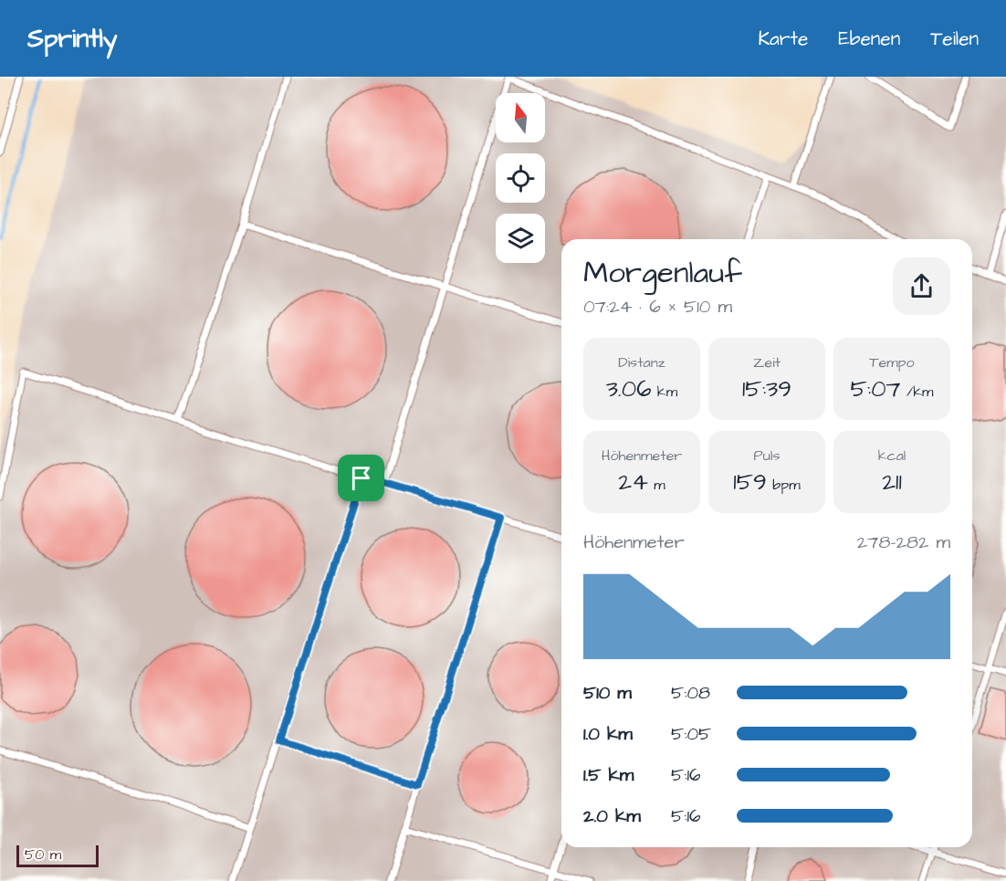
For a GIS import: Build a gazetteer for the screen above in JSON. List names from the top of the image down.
{
  "scale_bar": "50 m",
  "north": "top",
  "page": {
    "header": "Sprintly",
    "nav": ["Karte", "Ebenen", "Teilen"],
    "heading": ["Morgenlauf", "07:24 · 6 × 510 m"],
    "stats": [
      ["Distanz", "3.06 km"],
      ["Zeit", "15:39"],
      ["Tempo", "5:07 /km"],
      ["Höhenmeter", "24 m"],
      ["Puls", "159 bpm"],
      ["kcal", "211"]
    ],
    "chart": ["Höhenmeter", "278–282 m"],
    "list": [
      {
        "name": "510 m",
        "note": "5:08"
      },
      {
        "name": "1.0 km",
        "note": "5:05"
      },
      {
        "name": "1.5 km",
        "note": "5:16"
      },
      {
        "name": "2.0 km",
        "note": "5:16"
      }
    ],
    "scale": "50 m"
  }
}
